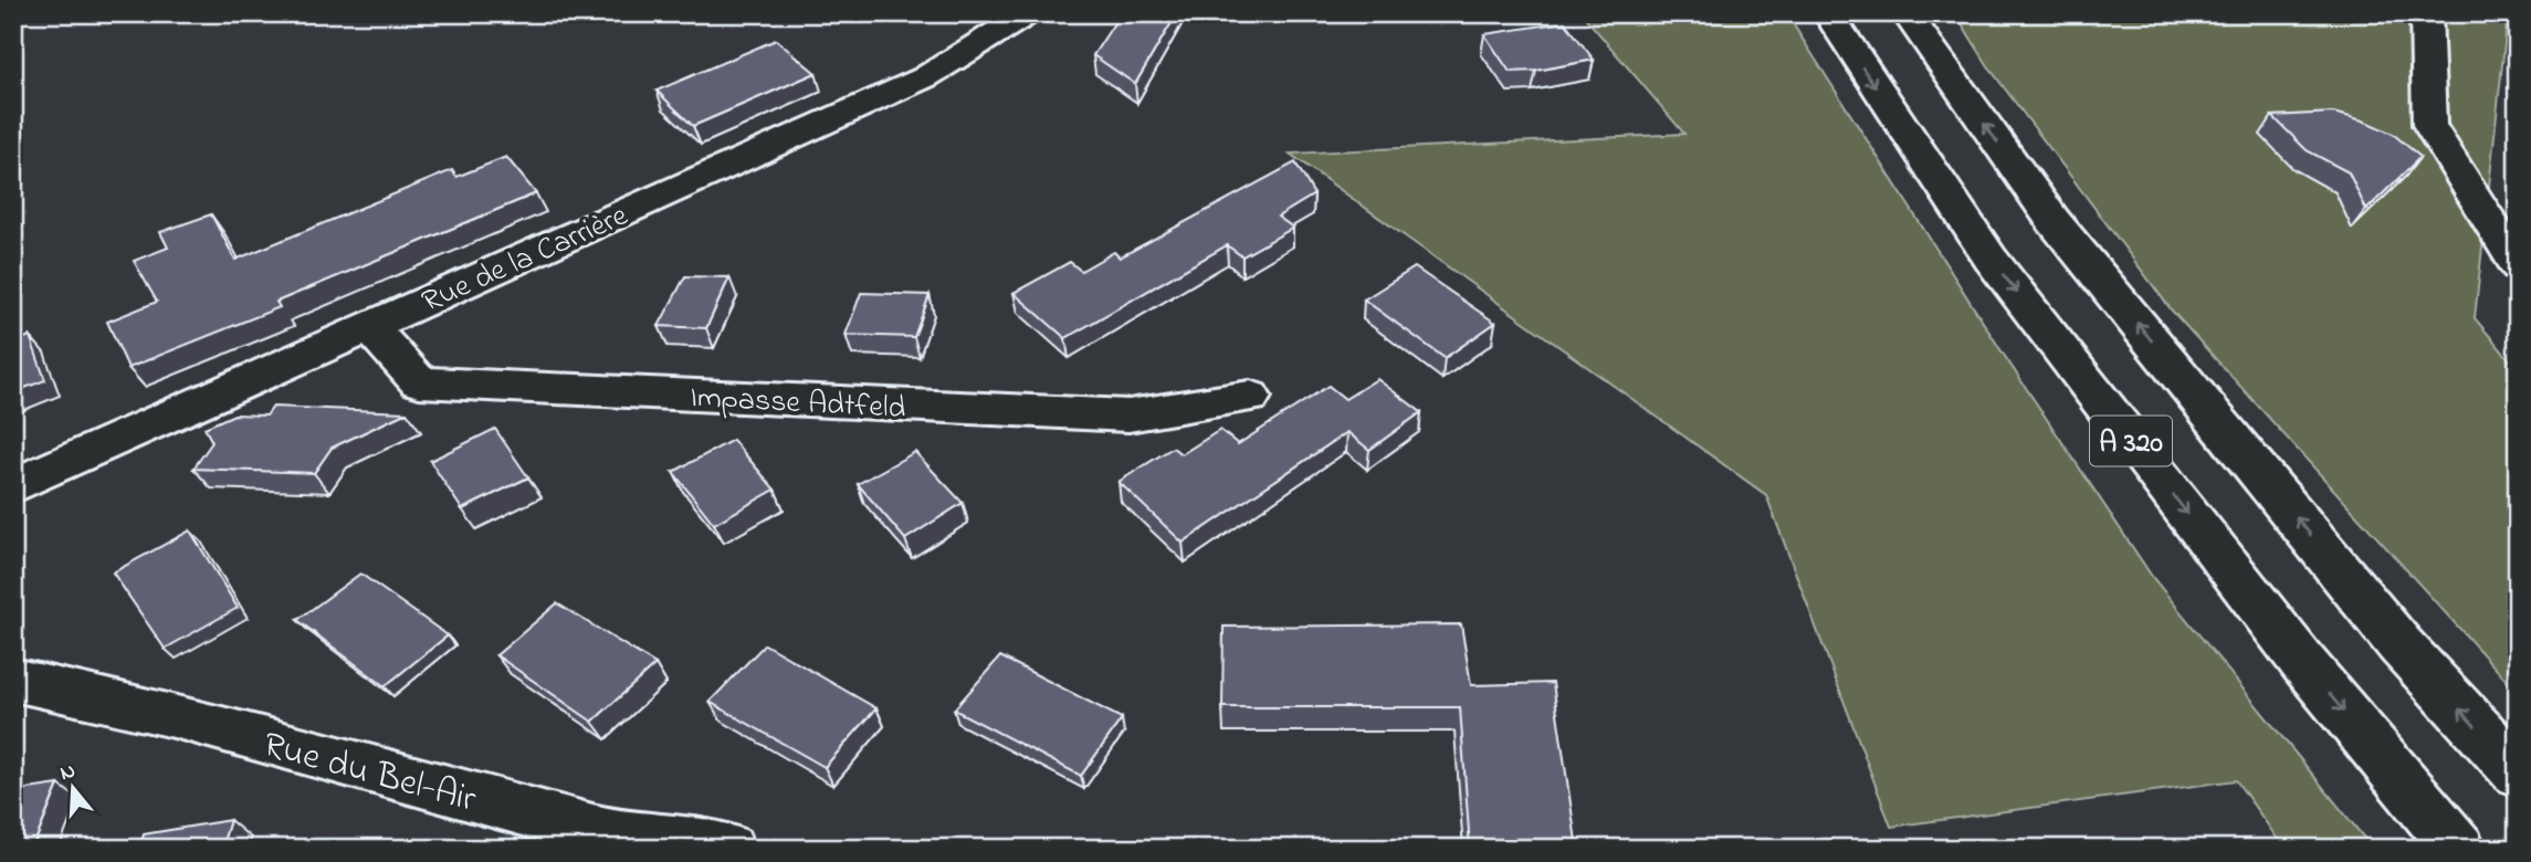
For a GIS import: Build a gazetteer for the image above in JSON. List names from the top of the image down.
{
  "streets": {
    "main road": [
      "Rue de la Carrière",
      "Impasse Adtfeld",
      "A 320",
      "Rue du Bel-Air"
    ]
  },
  "crossings": [
    ["Rue de la Carrière", "Impasse Adtfeld"]
  ],
  "north": "top"
}
